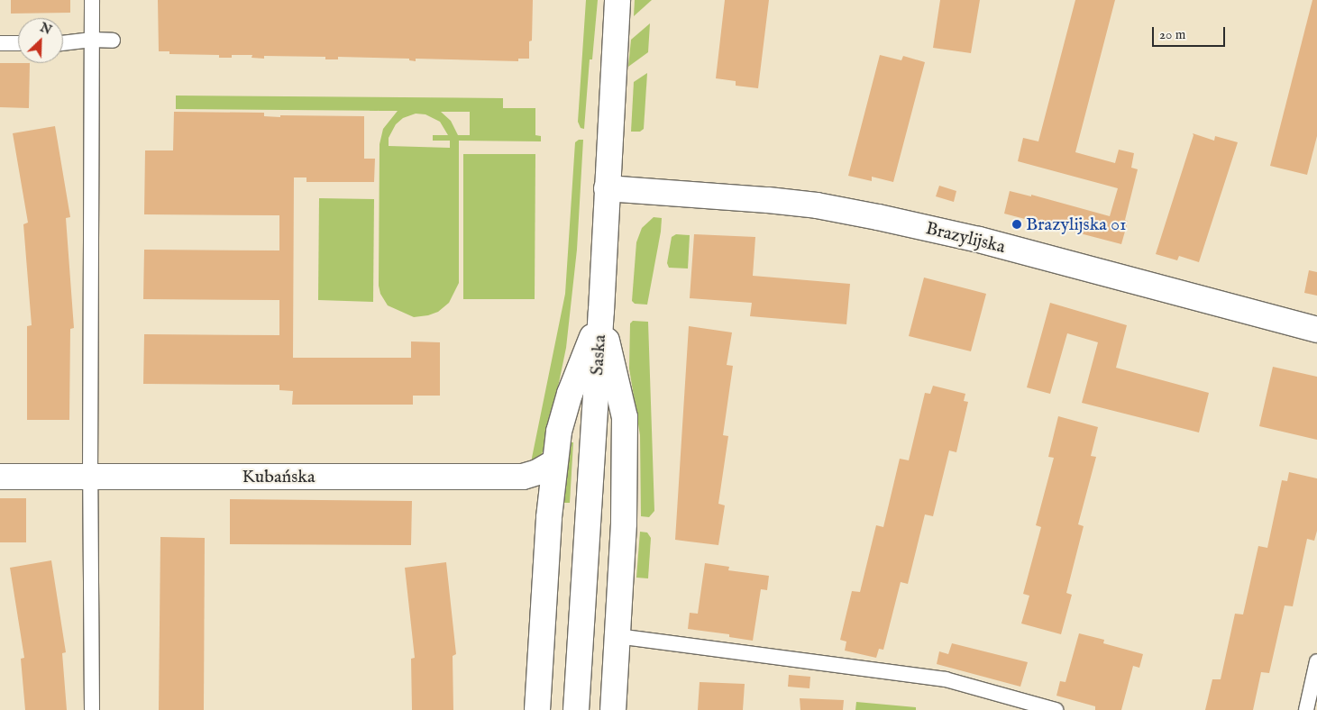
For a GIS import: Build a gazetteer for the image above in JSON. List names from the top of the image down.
{
  "streets": {
    "street": ["Brazylijska", "Saska", "Kubańska"]
  },
  "crossings": [
    ["Brazylijska", "Saska"]
  ],
  "places": ["Brazylijska 01"],
  "scale_bar": "20 m",
  "north": "top right"
}
